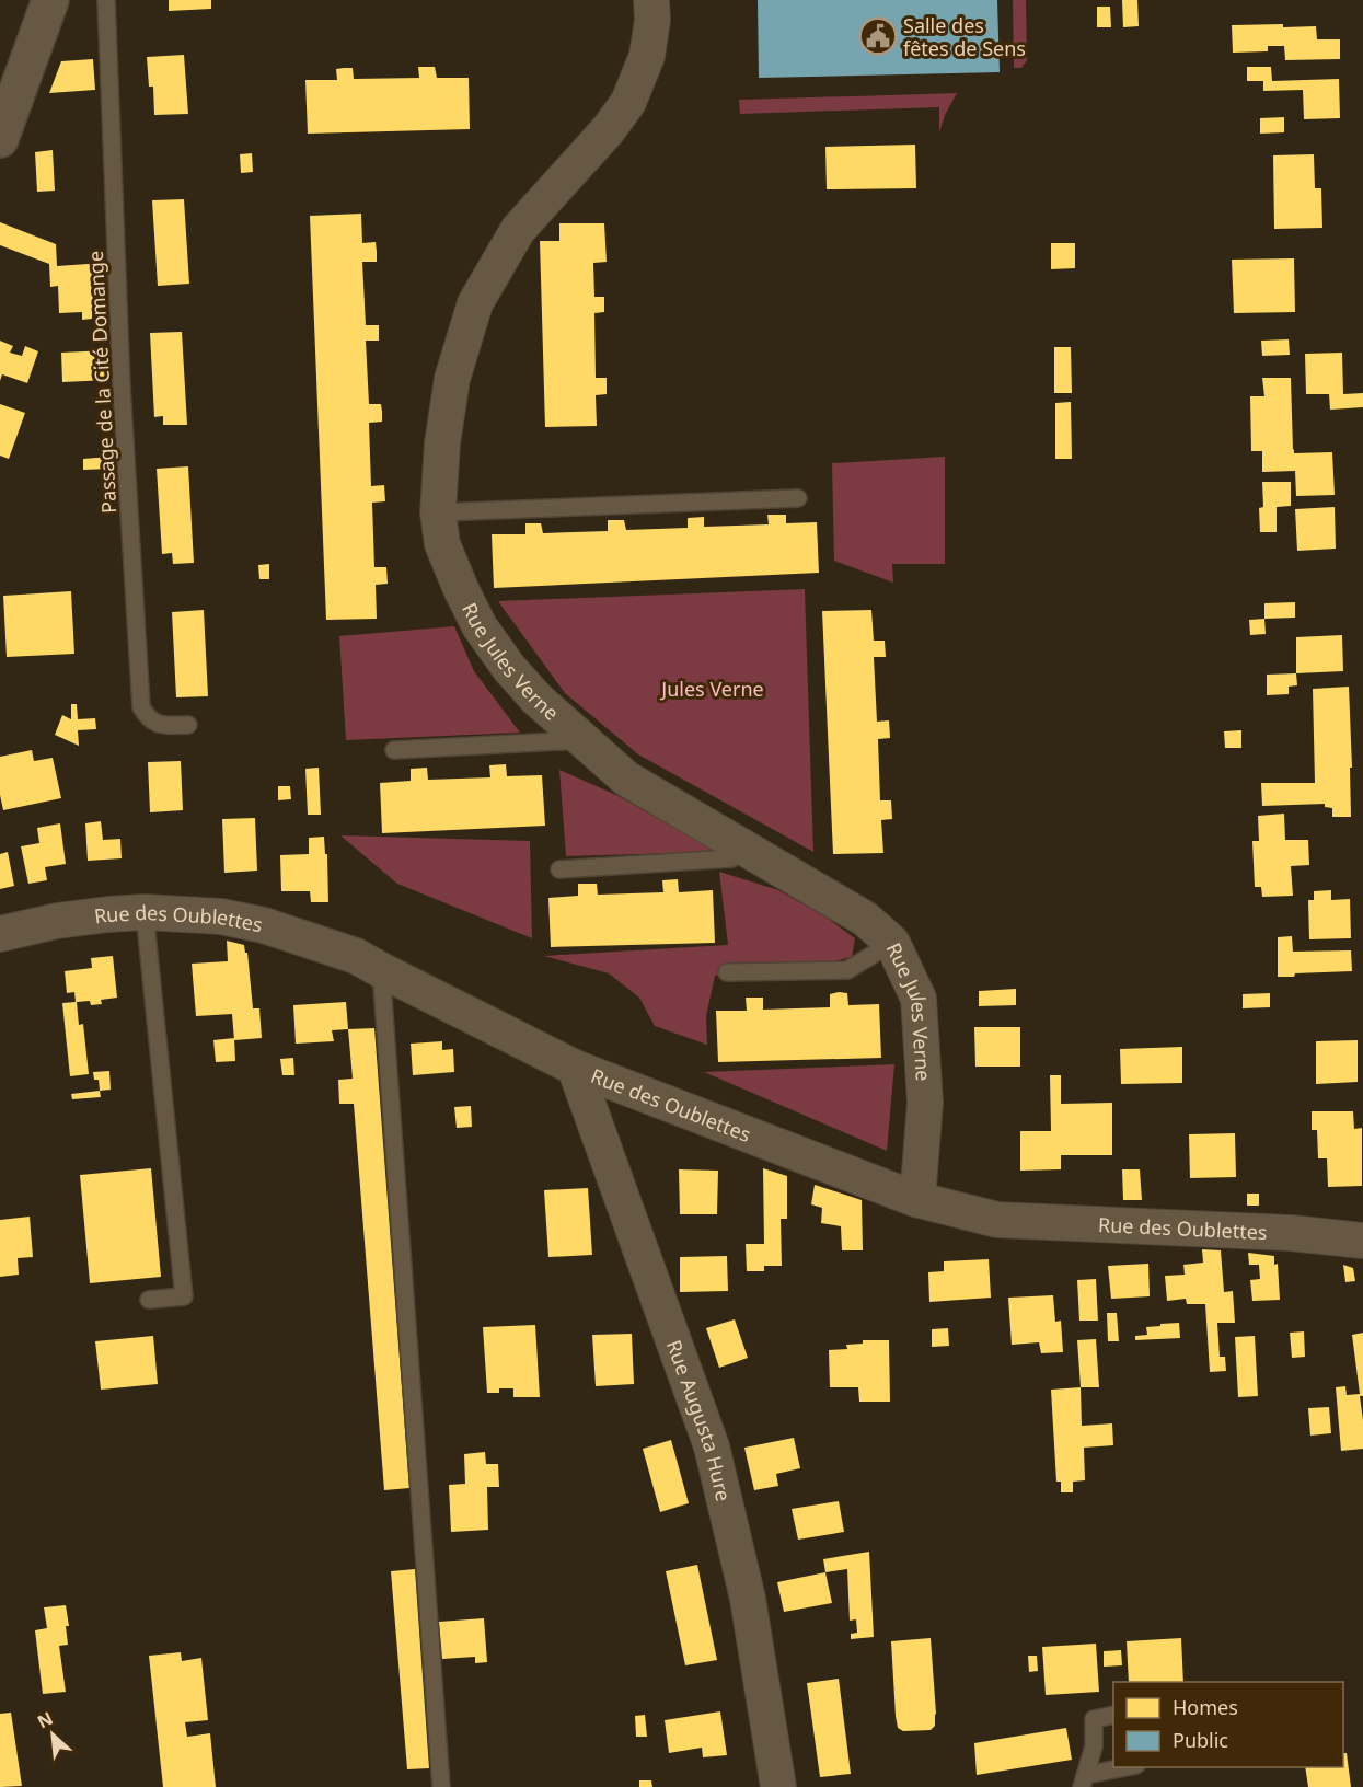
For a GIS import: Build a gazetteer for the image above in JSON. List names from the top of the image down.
{
  "streets": {
    "street": ["Rue Jules Verne", "Rue des Oublettes", "Rue Augusta Hure"],
    "lane": ["Passage de la Cité Domange"]
  },
  "crossings": [
    ["Rue Jules Verne", "Rue des Oublettes"],
    ["Rue des Oublettes", "Rue Augusta Hure"]
  ],
  "parks": ["Jules Verne"],
  "places": {
    "public building": ["Salle des fêtes de Sens"]
  },
  "legend": ["Homes", "Public"],
  "north": "top left"
}
